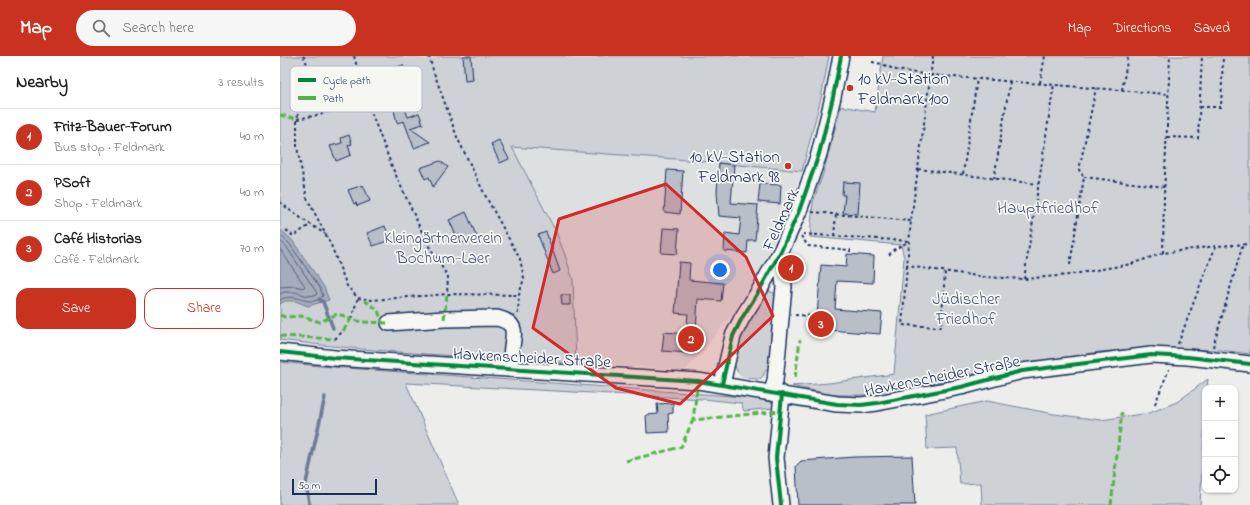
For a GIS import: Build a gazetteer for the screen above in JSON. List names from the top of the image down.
{
  "streets": {
    "street": ["Feldmark", "Havkenscheider Straße"]
  },
  "crossings": [
    ["Feldmark", "Havkenscheider Straße"]
  ],
  "parks": ["Hauptfriedhof", "Kleingärtnerverein Bochum-Laer", "Jüdischer Friedhof"],
  "places": ["10 kV-Station Feldmark 100", "10 kV-Station Feldmark 98"],
  "legend": ["Cycle path", "Path"],
  "scale_bar": "50 m",
  "page": {
    "header": "Map",
    "search": "Search here",
    "nav": ["Map", "Directions", "Saved"],
    "heading": ["Nearby", "3 results"],
    "list": [
      {
        "mark": "1",
        "name": "Fritz-Bauer-Forum",
        "note": "Bus stop · Feldmark",
        "value": "40 m"
      },
      {
        "mark": "2",
        "name": "PSoft",
        "note": "Shop · Feldmark",
        "value": "40 m"
      },
      {
        "mark": "3",
        "name": "Café Historias",
        "note": "Café · Feldmark",
        "value": "70 m"
      }
    ],
    "pins": ["1", "3", "2"],
    "buttons": ["Save", "Share"],
    "map_buttons": ["+", "−"],
    "scale": "50 m"
  }
}
